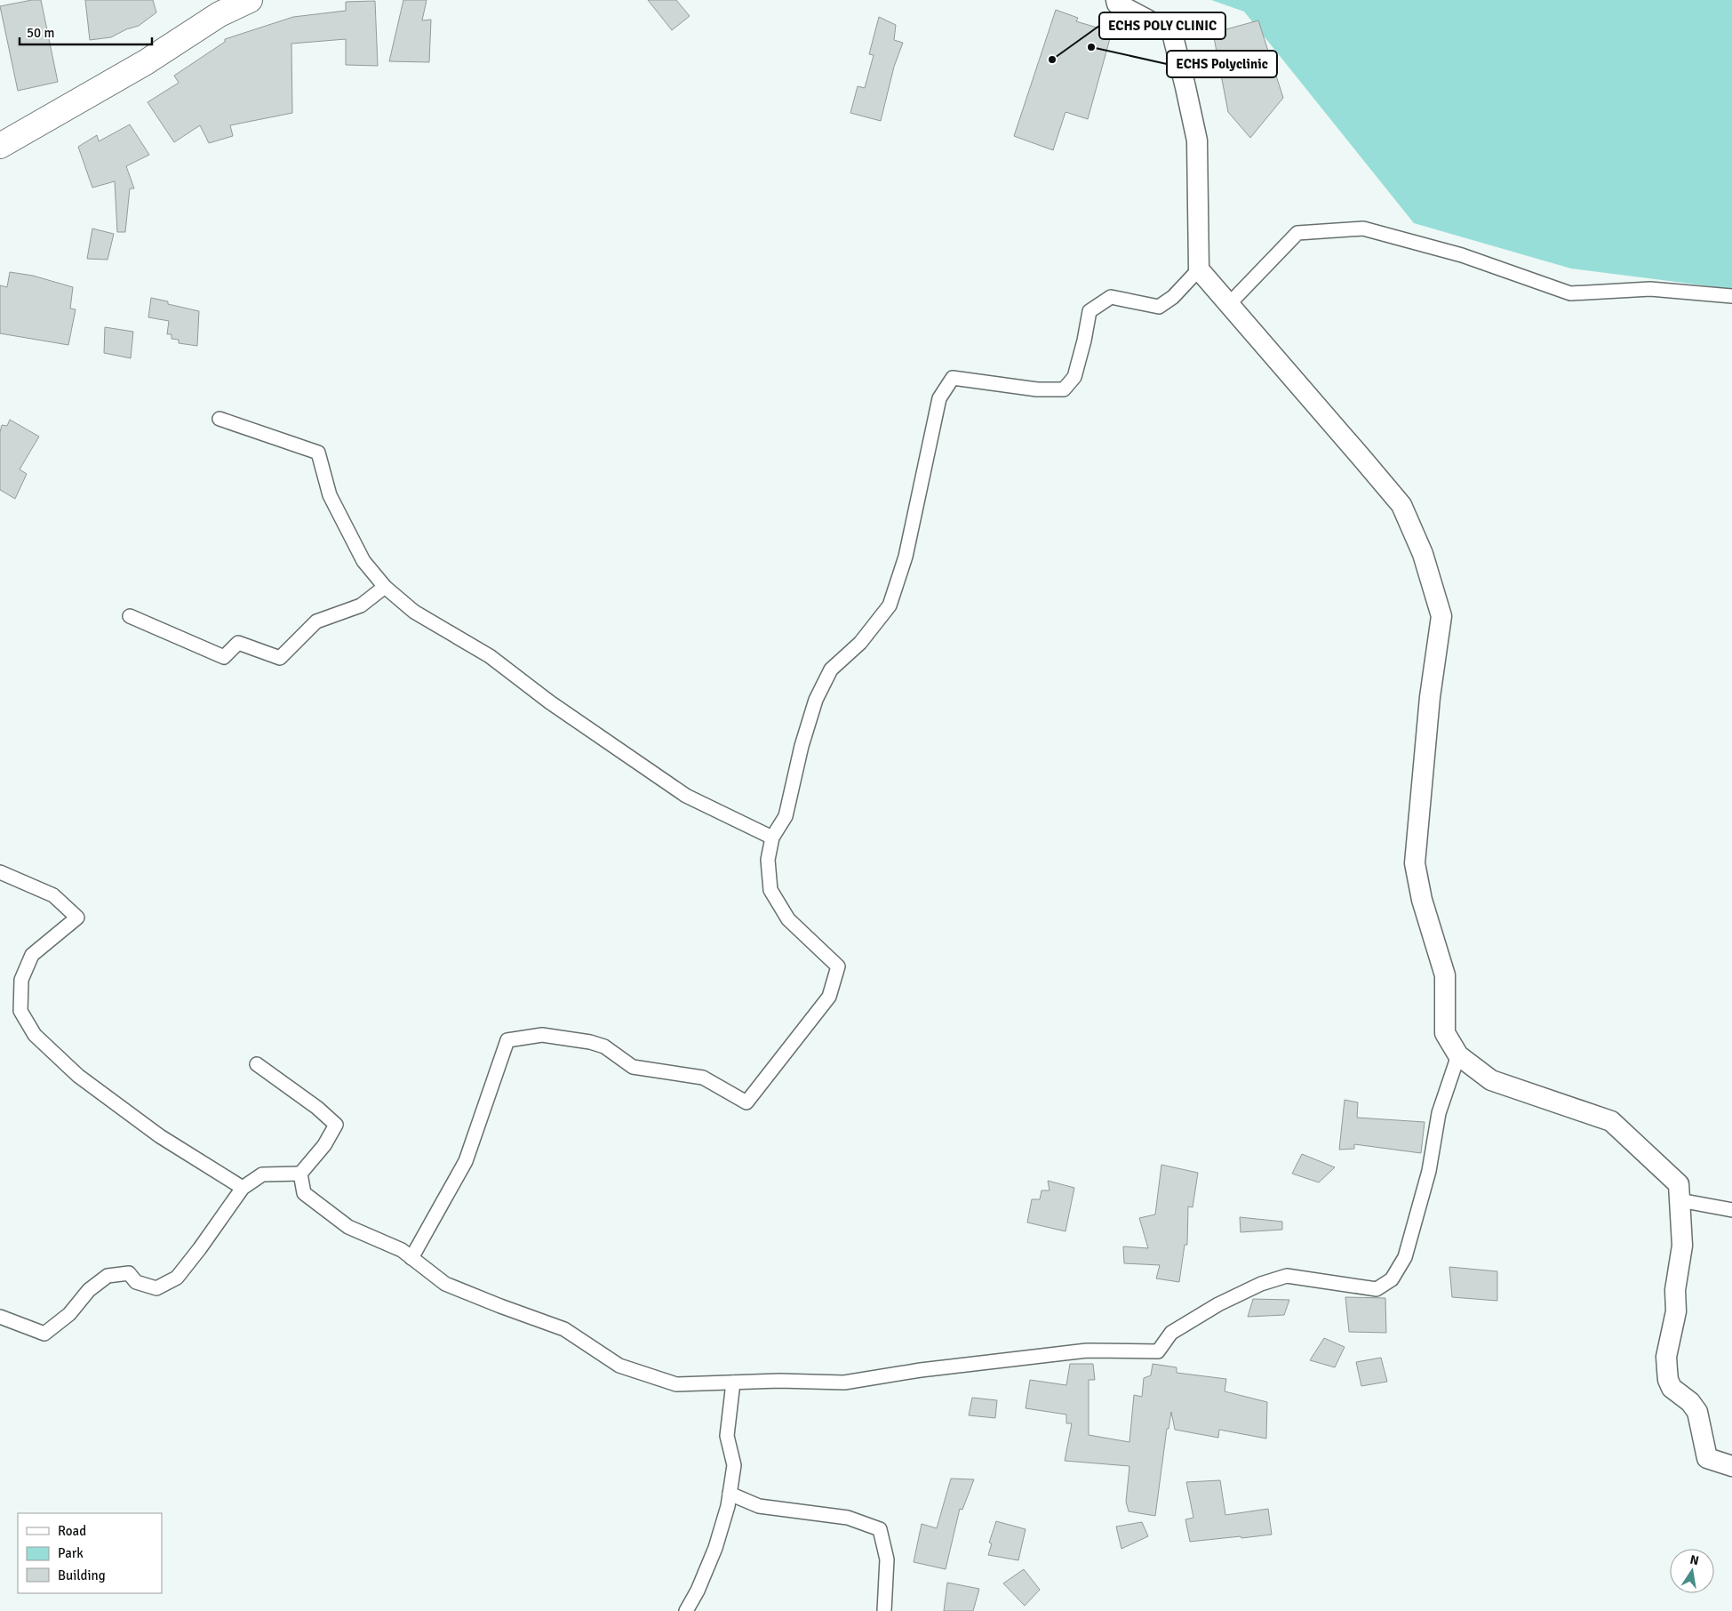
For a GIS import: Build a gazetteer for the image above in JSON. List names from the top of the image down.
{
  "places": ["ECHS Polyclinic", "ECHS POLY CLINIC"],
  "legend": ["Road", "Park", "Building"],
  "scale_bar": "50 m",
  "north": "top"
}
